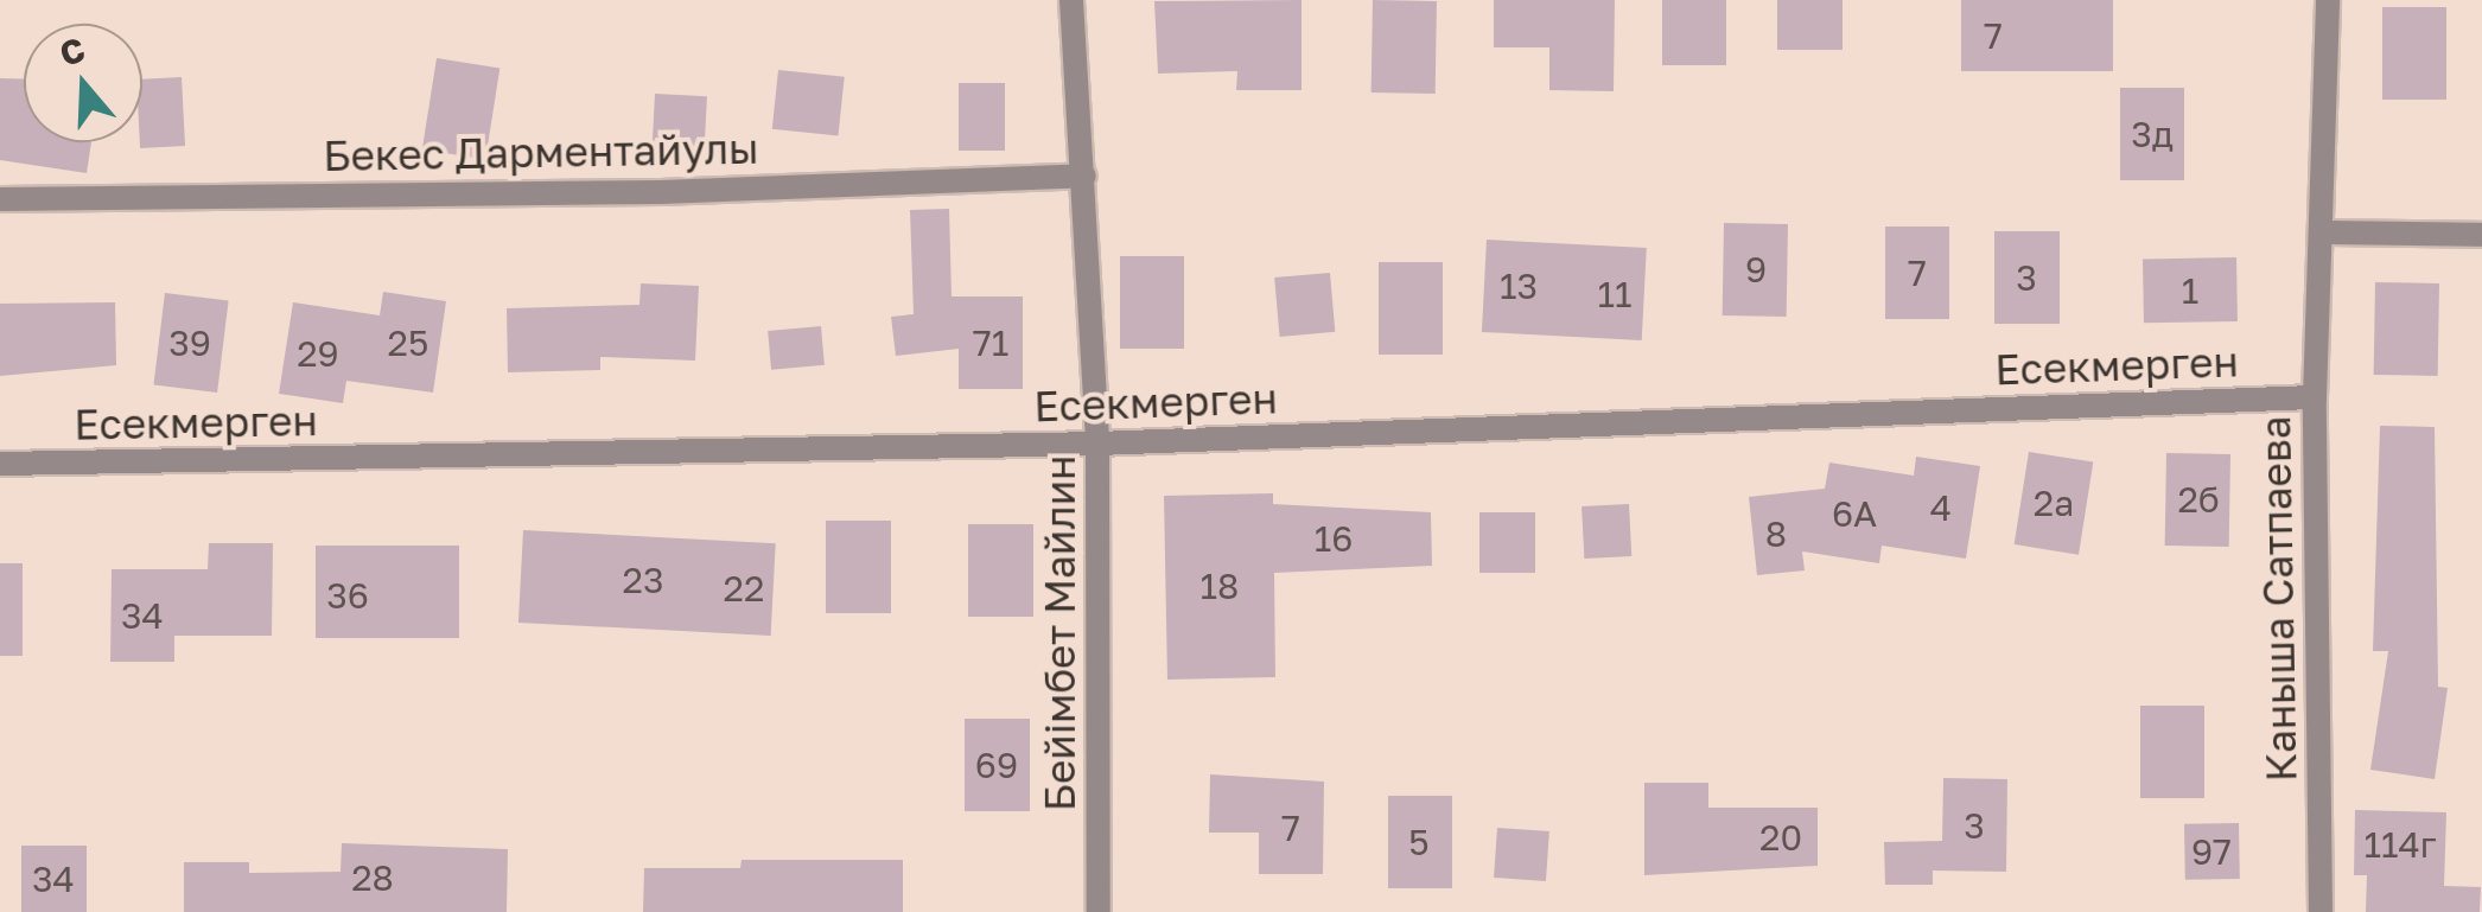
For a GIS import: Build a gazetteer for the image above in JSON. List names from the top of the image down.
{
  "streets": {
    "street": [
      "Бекес Дарментайулы",
      "Eсекмерген",
      "Каныша Сатпаева",
      "Бейімбет Майлин"
    ]
  },
  "crossings": [
    ["Бекес Дарментайулы", "Бейімбет Майлин"],
    ["Eсекмерген", "Каныша Сатпаева"],
    ["Eсекмерген", "Бейімбет Майлин"]
  ],
  "house_numbers": [
    "7",
    "3д",
    "9",
    "7",
    "3",
    "13",
    "1",
    "11",
    "39",
    "25",
    "71",
    "29",
    "2б",
    "2а",
    "4",
    "6А",
    "8",
    "16",
    "23",
    "18",
    "22",
    "36",
    "34",
    "69",
    "3",
    "7",
    "20",
    "5",
    "114г",
    "97",
    "28",
    "34"
  ],
  "north": "top"
}
